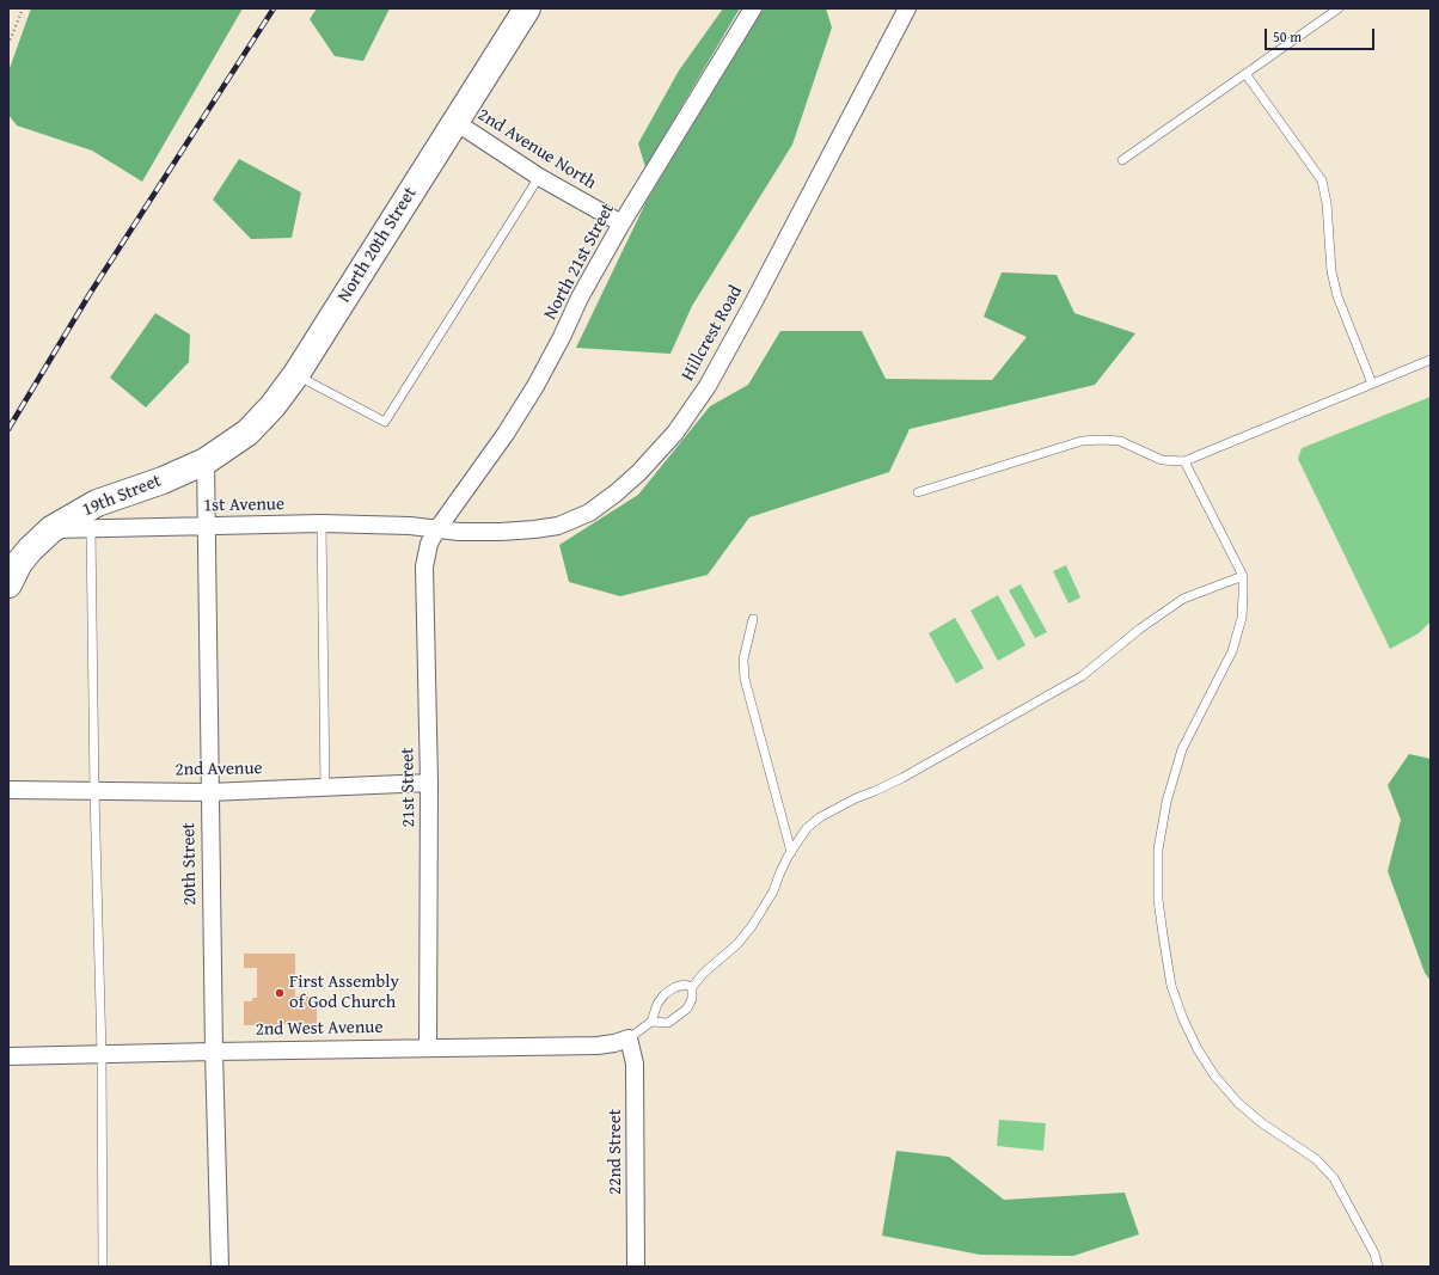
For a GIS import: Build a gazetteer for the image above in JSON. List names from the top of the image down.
{
  "streets": {
    "main road": ["North 20th Street", "19th Street"],
    "street": [
      "2nd Avenue North",
      "North 21st Street",
      "Hillcrest Road",
      "1st Avenue",
      "2nd Avenue",
      "21st Street",
      "20th Street",
      "2nd West Avenue",
      "22nd Street"
    ]
  },
  "crossings": [
    ["2nd Avenue North", "North 20th Street"],
    ["2nd Avenue North", "North 21st Street"],
    ["North 20th Street", "19th Street"],
    ["North 20th Street", "20th Street"],
    ["North 21st Street", "Hillcrest Road"],
    ["North 21st Street", "1st Avenue"],
    ["North 21st Street", "21st Street"],
    ["Hillcrest Road", "1st Avenue"],
    ["Hillcrest Road", "21st Street"],
    ["19th Street", "1st Avenue"],
    ["19th Street", "20th Street"],
    ["1st Avenue", "21st Street"],
    ["1st Avenue", "20th Street"],
    ["2nd Avenue", "21st Street"],
    ["2nd Avenue", "20th Street"],
    ["21st Street", "2nd West Avenue"],
    ["20th Street", "2nd West Avenue"],
    ["2nd West Avenue", "22nd Street"]
  ],
  "places": ["First Assembly of God Church"],
  "scale_bar": "50 m"
}
